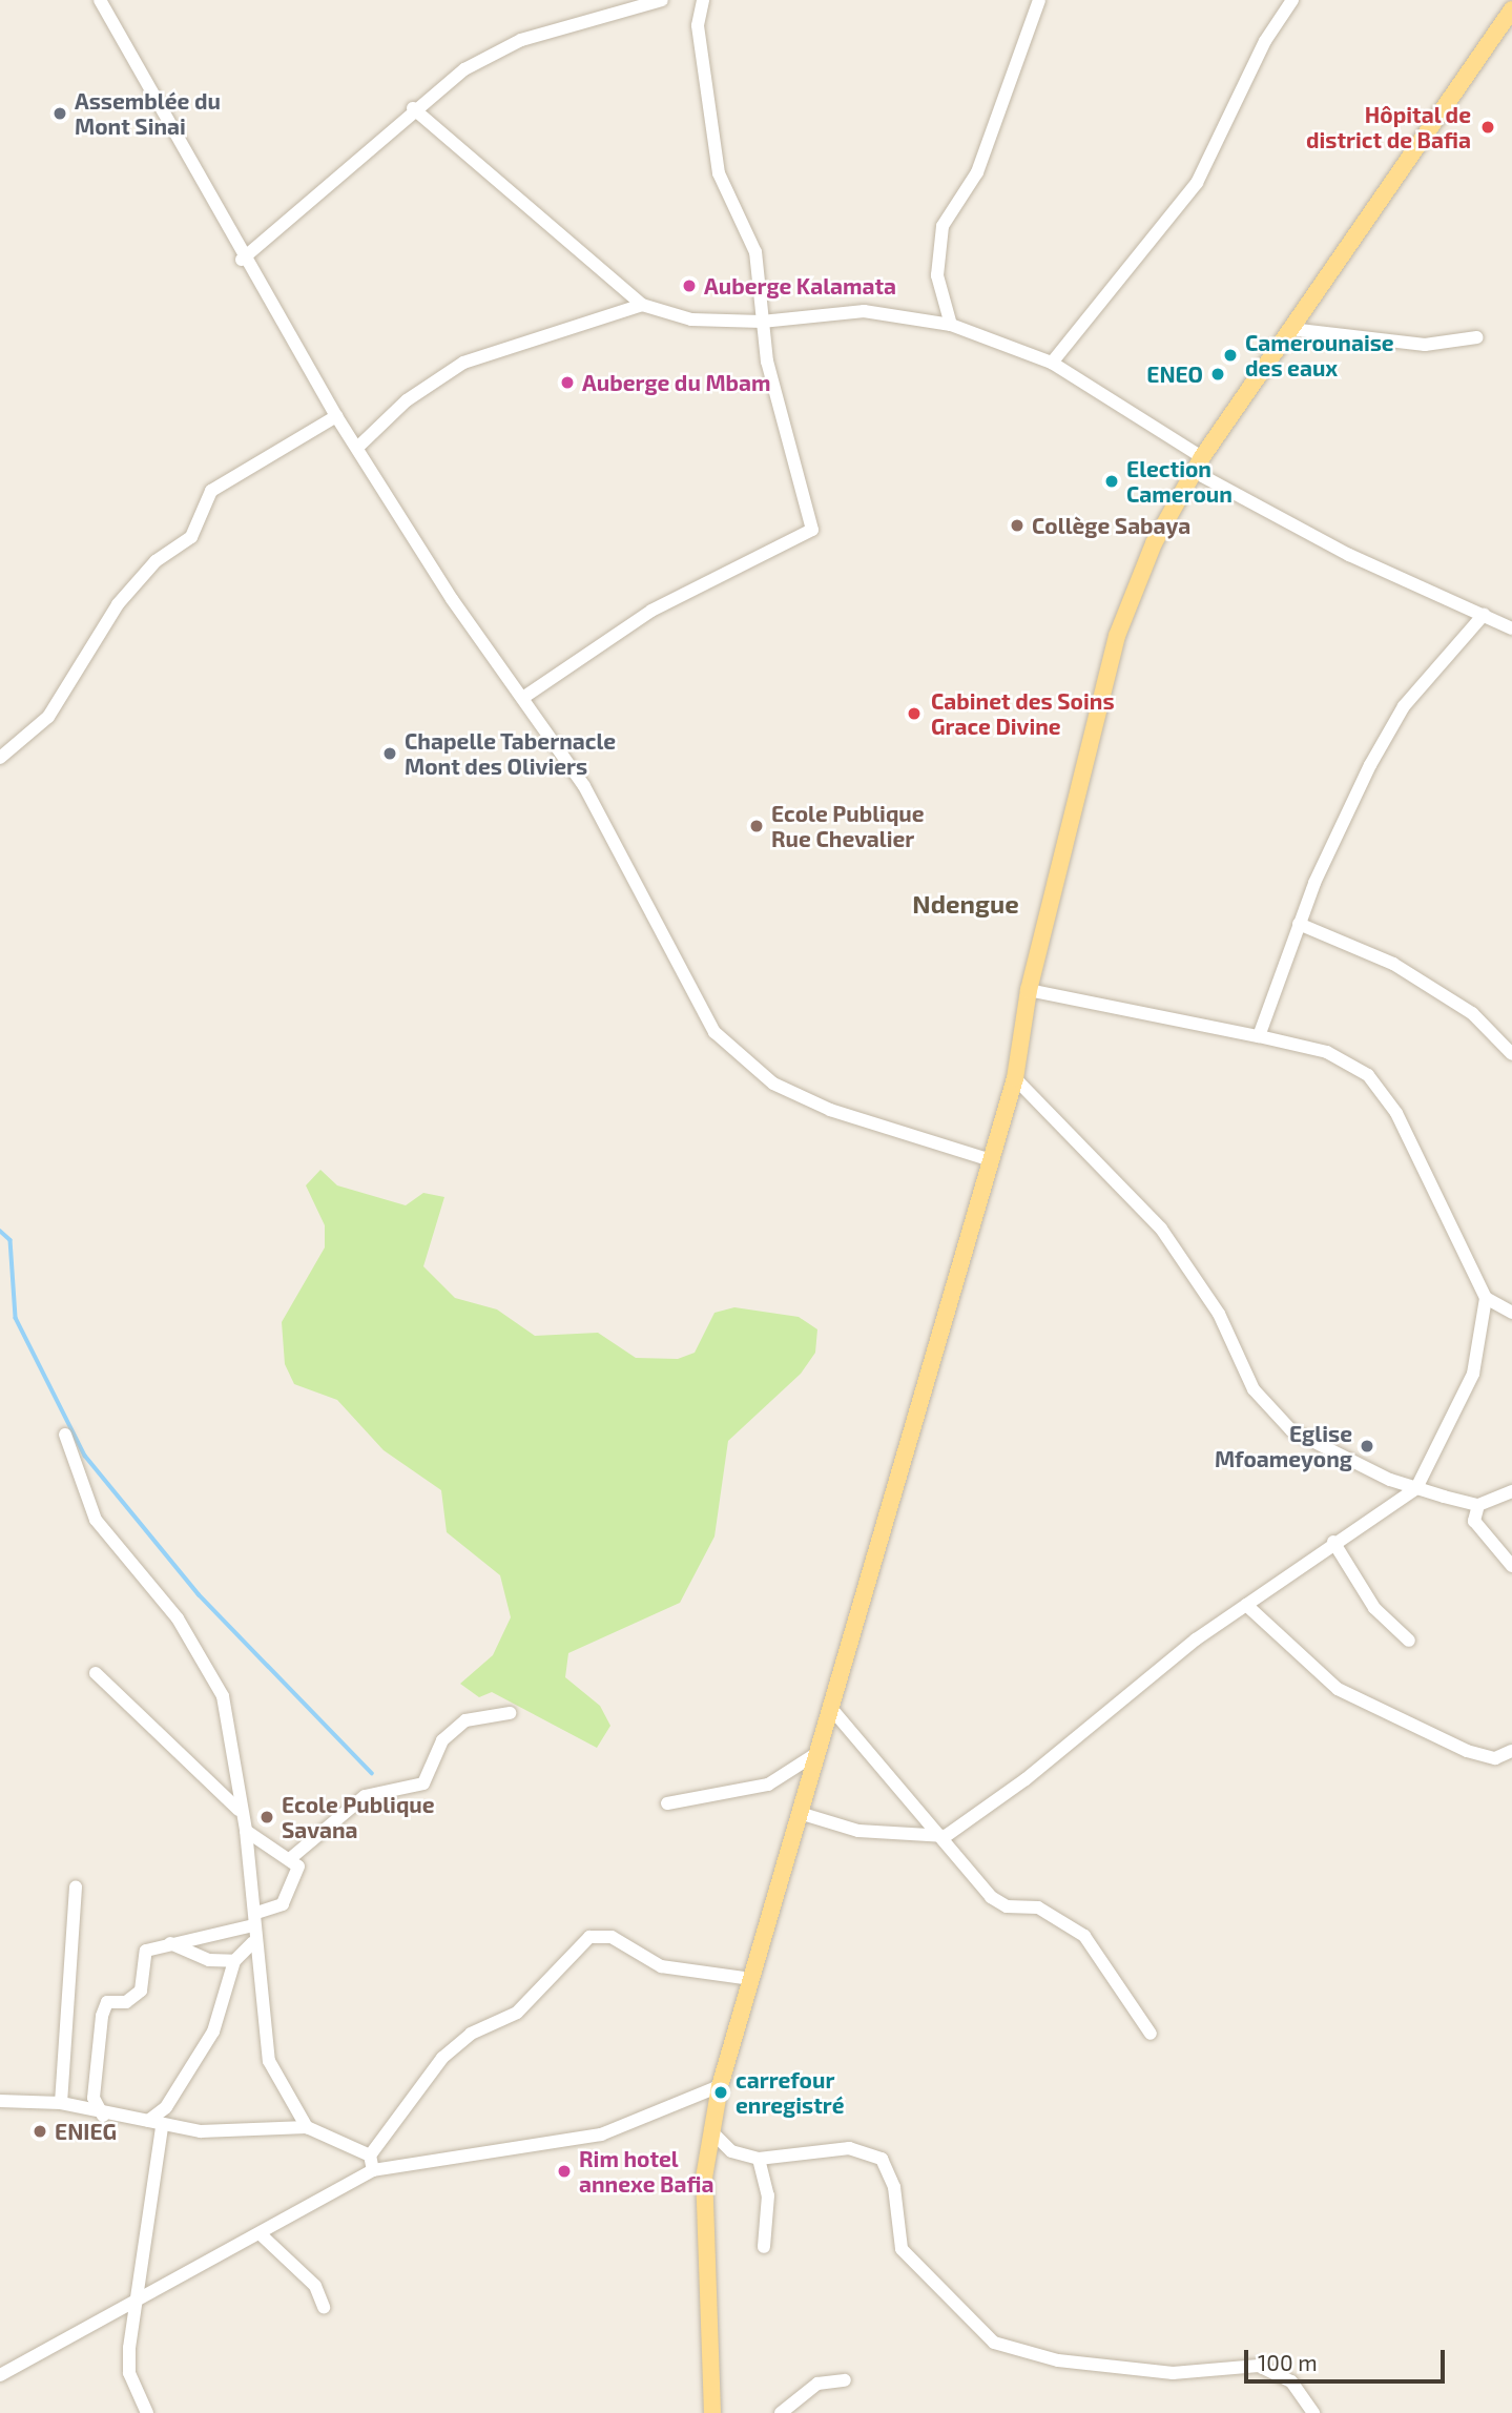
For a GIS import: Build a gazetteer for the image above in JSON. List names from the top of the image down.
{
  "districts": ["Ndengue"],
  "places": [
    "Assemblée du Mont Sinai",
    "Hôpital de district de Bafia",
    "Auberge Kalamata",
    "Camerounaise des eaux",
    "ENEO",
    "Auberge du Mbam",
    "Election Cameroun",
    "Collège Sabaya",
    "Cabinet des Soins Grace Divine",
    "Chapelle Tabernacle Mont des Oliviers",
    "Ecole Publique Rue Chevalier",
    "Eglise Mfoameyong",
    "Ecole Publique Savana",
    "carrefour enregistré",
    "ENIEG",
    "Rim hotel annexe Bafia"
  ],
  "scale_bar": "100 m"
}
